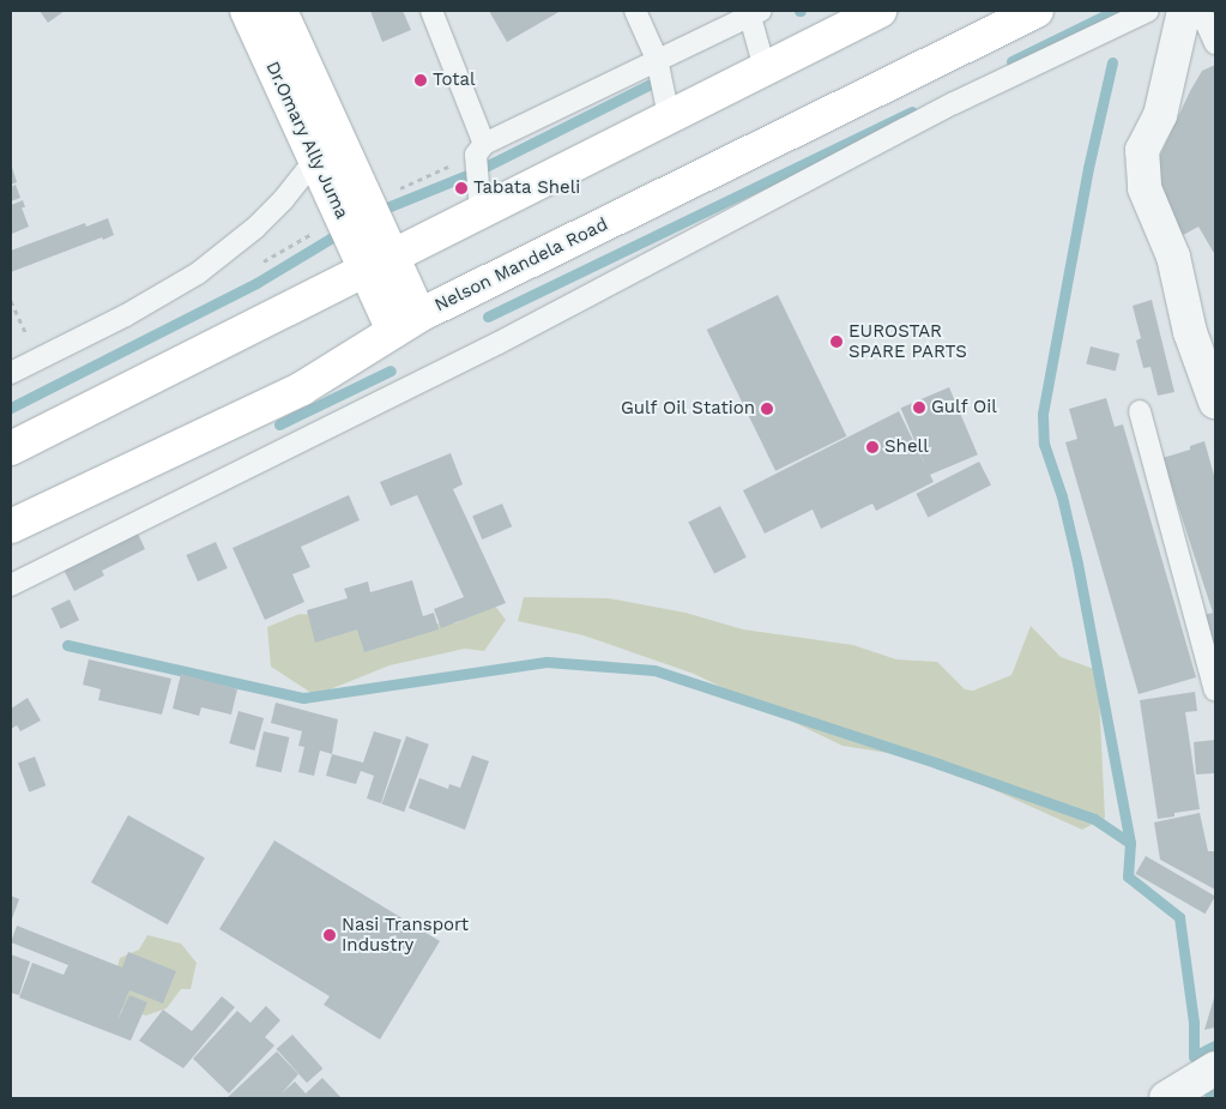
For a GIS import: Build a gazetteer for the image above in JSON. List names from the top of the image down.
{
  "streets": {
    "main road": ["Dr.Omary Ally Juma", "Nelson Mandela Road"]
  },
  "places": [
    "Total",
    "Tabata Sheli",
    "EUROSTAR SPARE PARTS",
    "Gulf Oil",
    "Gulf Oil Station",
    "Shell",
    "Nasi Transport Industry"
  ]
}
